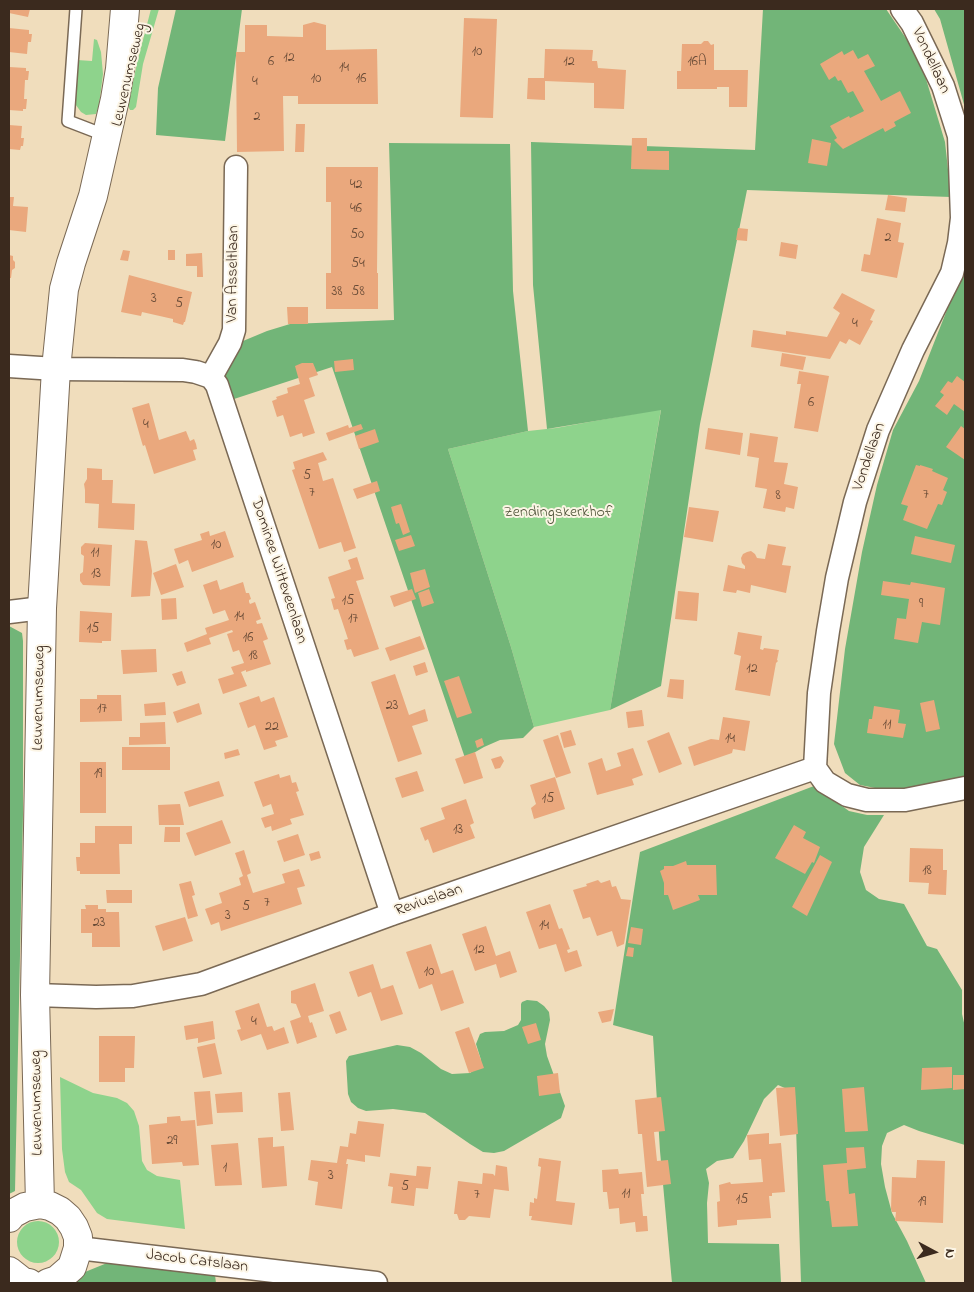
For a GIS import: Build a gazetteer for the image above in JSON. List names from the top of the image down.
{
  "streets": {
    "main road": ["Leuvenumseweg"],
    "street": [
      "Vondellaan",
      "Van Asseltlaan",
      "Dominee Witteveenlaan",
      "Reviuslaan",
      "Jacob Catslaan"
    ]
  },
  "crossings": [
    ["Vondellaan", "Reviuslaan"],
    ["Leuvenumseweg", "Reviuslaan"],
    ["Van Asseltlaan", "Dominee Witteveenlaan"],
    ["Dominee Witteveenlaan", "Reviuslaan"]
  ],
  "parks": ["Zendingskerkhof"],
  "house_numbers": [
    "10",
    "12",
    "6",
    "12",
    "16A",
    "14",
    "10",
    "16",
    "4",
    "2",
    "42",
    "46",
    "50",
    "2",
    "54",
    "38",
    "58",
    "3",
    "5",
    "4",
    "6",
    "4",
    "5",
    "7",
    "7",
    "8",
    "10",
    "11",
    "13",
    "15",
    "9",
    "14",
    "17",
    "15",
    "16",
    "18",
    "12",
    "23",
    "17",
    "11",
    "22",
    "14",
    "19",
    "15",
    "13",
    "18",
    "7",
    "5",
    "3",
    "23",
    "14",
    "12",
    "10",
    "4",
    "29",
    "1",
    "3",
    "5",
    "11",
    "7",
    "15",
    "19"
  ],
  "north": "right"
}
